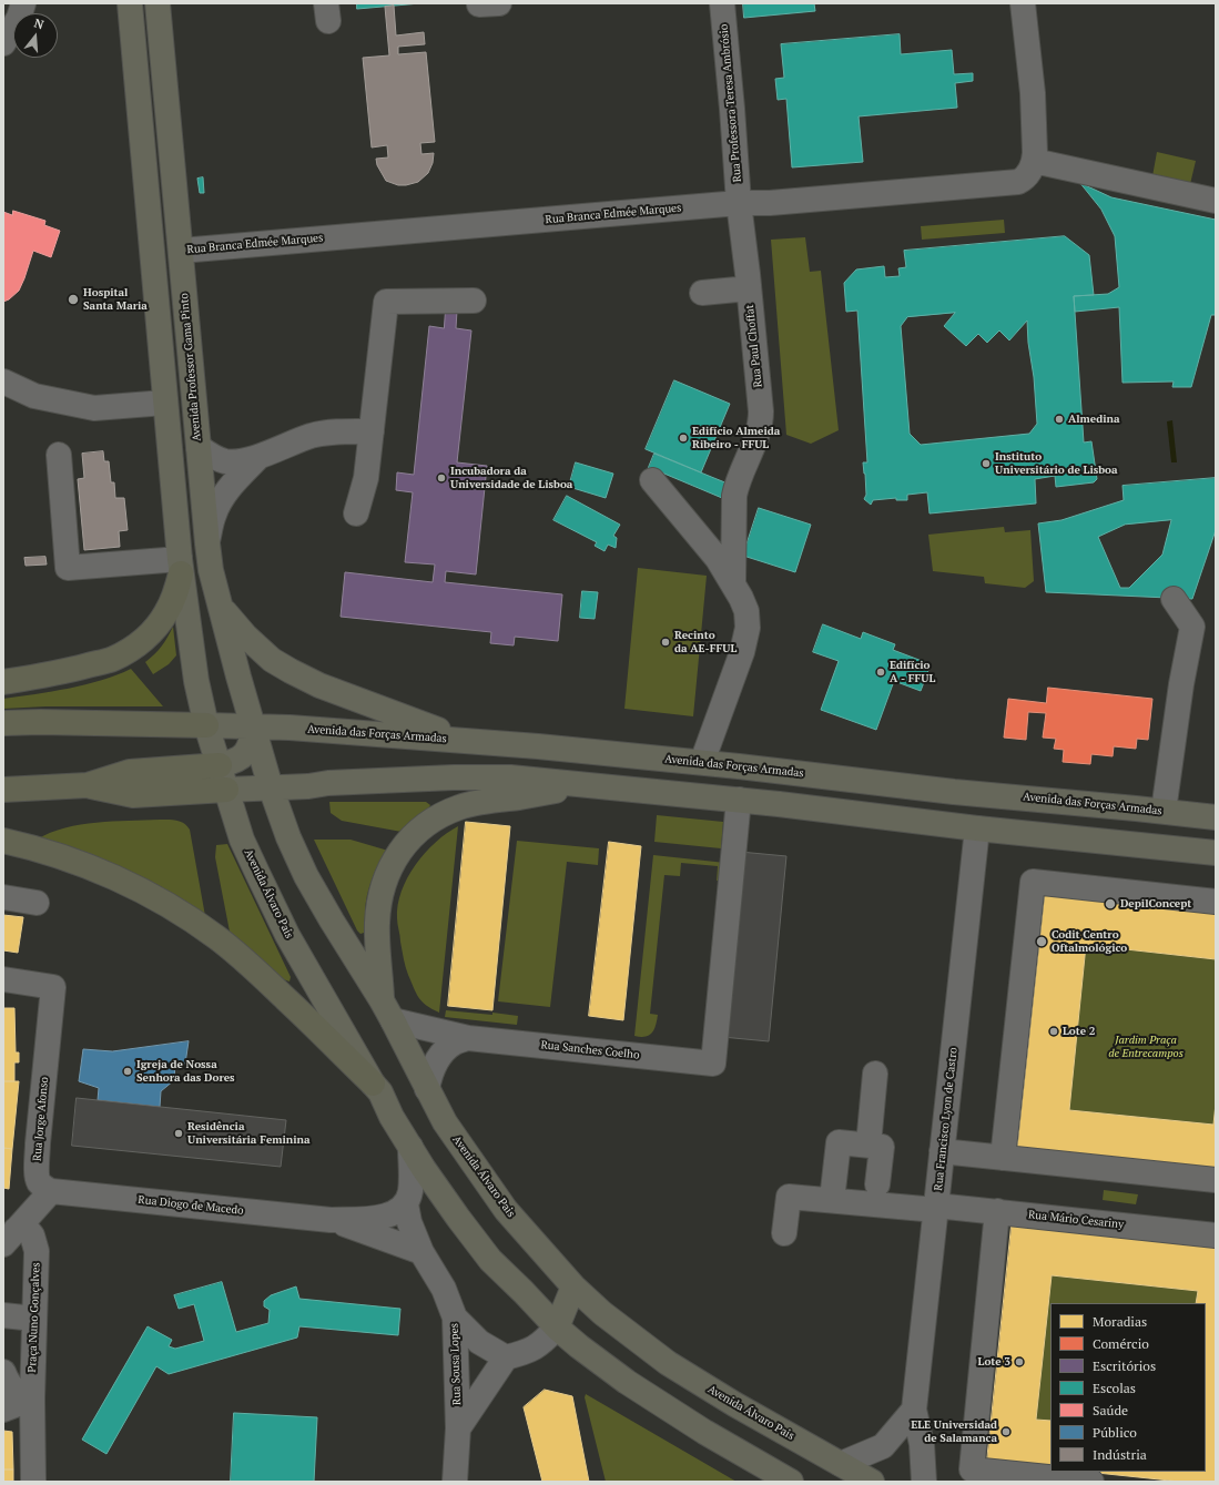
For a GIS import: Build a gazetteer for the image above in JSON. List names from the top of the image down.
{
  "streets": {
    "highway": ["Avenida das Forças Armadas"],
    "main road": ["Avenida Professor Gama Pinto", "Avenida Álvaro Pais"],
    "street": [
      "Rua Professora Teresa Ambrósio",
      "Rua Branca Edmée Marques",
      "Rua Paul Choffat",
      "Rua Sanches Coelho",
      "Rua Jorge Afonso",
      "Rua Francisco Lyon de Castro",
      "Rua Diogo de Macedo",
      "Rua Mário Cesariny",
      "Praça Nuno Gonçalves",
      "Rua Sousa Lopes"
    ]
  },
  "crossings": [
    ["Rua Professora Teresa Ambrósio", "Rua Branca Edmée Marques"],
    ["Rua Professora Teresa Ambrósio", "Rua Paul Choffat"],
    ["Rua Branca Edmée Marques", "Rua Paul Choffat"],
    ["Rua Branca Edmée Marques", "Avenida Professor Gama Pinto"],
    ["Avenida Professor Gama Pinto", "Avenida das Forças Armadas"],
    ["Avenida Professor Gama Pinto", "Avenida Álvaro Pais"],
    ["Avenida das Forças Armadas", "Avenida Álvaro Pais"],
    ["Avenida Álvaro Pais", "Rua Sanches Coelho"],
    ["Rua Jorge Afonso", "Rua Diogo de Macedo"],
    ["Rua Francisco Lyon de Castro", "Rua Mário Cesariny"],
    ["Rua Diogo de Macedo", "Rua Sousa Lopes"]
  ],
  "parks": ["Jardim Praça de Entrecampos"],
  "places": [
    "Hospital Santa Maria",
    "Almedina",
    "Edifício Almeida Ribeiro - FFUL",
    "Instituto Universitário de Lisboa",
    "Incubadora da Universidade de Lisboa",
    "Recinto da AE-FFUL",
    "Edifício A - FFUL",
    "DepilConcept",
    "Codit Centro Oftalmológico",
    "Lote 2",
    "Igreja de Nossa Senhora das Dores",
    "Residência Universitária Feminina",
    "Lote 3",
    "ELE Universidad de Salamanca"
  ],
  "legend": [
    "Moradias",
    "Comércio",
    "Escritórios",
    "Escolas",
    "Saúde",
    "Público",
    "Indústria"
  ],
  "north": "top"
}
